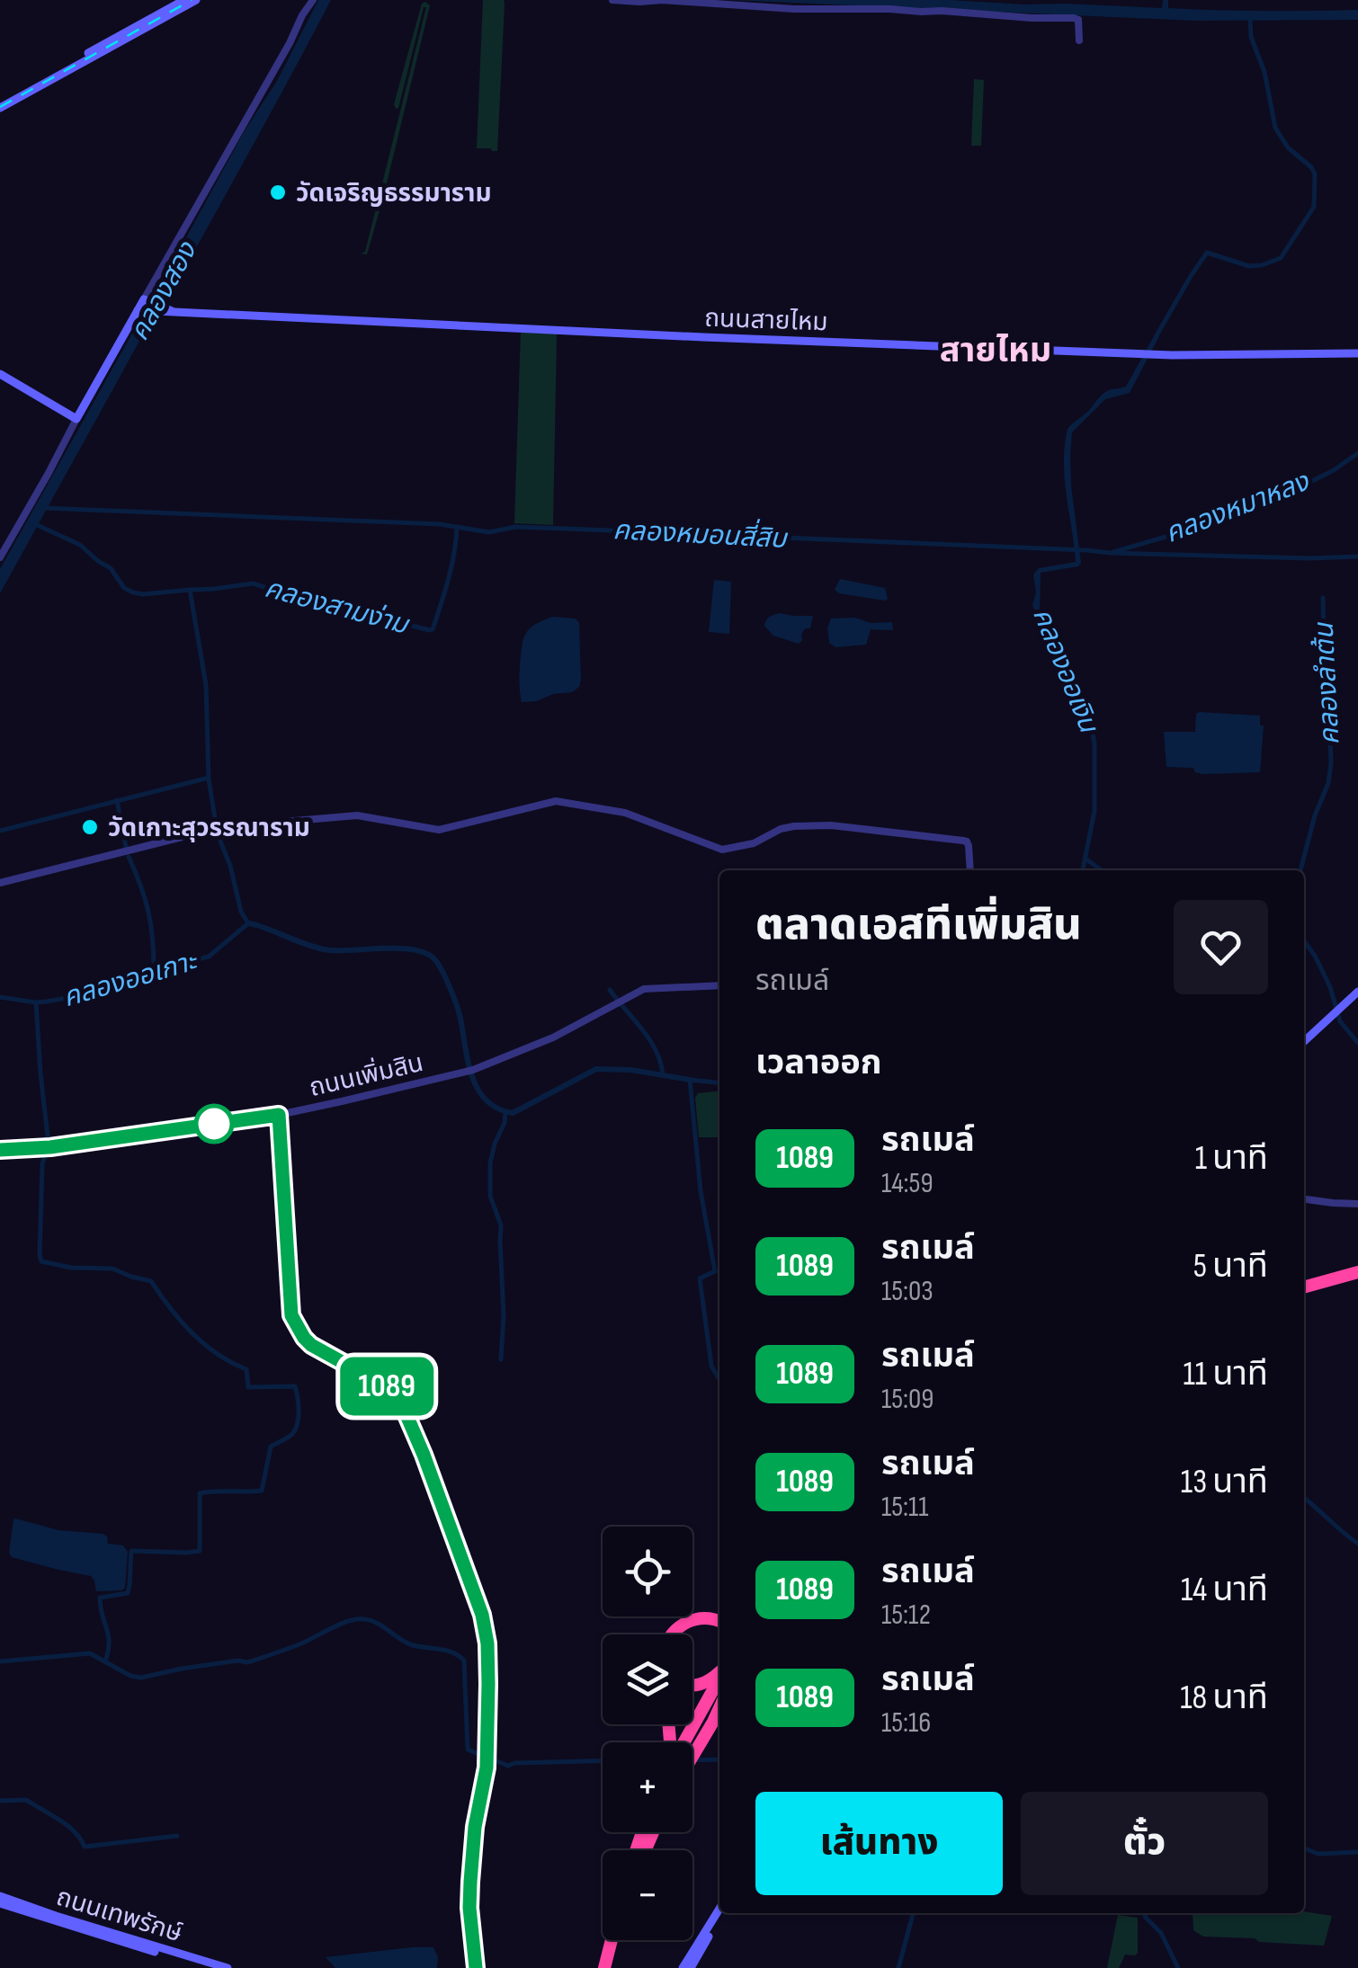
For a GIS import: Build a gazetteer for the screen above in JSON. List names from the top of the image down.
{
  "streets": {
    "main road": ["ถนนสายไหม", "ถนนเทพรักษ์"],
    "street": ["ถนนเพิ่มสิน"]
  },
  "districts": ["สายไหม"],
  "water": [
    "คลองสอง",
    "คลองหมาหลง",
    "คลองหมอนสี่สิบ",
    "คลองสามง่าม",
    "คลองออเงิน",
    "คลองลำต้น",
    "คลองออเกาะ"
  ],
  "places": ["วัดเจริญธรรมาราม", "วัดเกาะสุวรรณาราม"],
  "lines": ["bus line 1089"],
  "page": {
    "on_map": "1089",
    "heading": [
      ["ตลาดเอสทีเพิ่มสิน", "รถเมล์"],
      "เวลาออก"
    ],
    "list": [
      {
        "mark": "1089",
        "name": "รถเมล์",
        "note": "14:59",
        "value": "1 นาที"
      },
      {
        "mark": "1089",
        "name": "รถเมล์",
        "note": "15:03",
        "value": "5 นาที"
      },
      {
        "mark": "1089",
        "name": "รถเมล์",
        "note": "15:09",
        "value": "11 นาที"
      },
      {
        "mark": "1089",
        "name": "รถเมล์",
        "note": "15:11",
        "value": "13 นาที"
      },
      {
        "mark": "1089",
        "name": "รถเมล์",
        "note": "15:12",
        "value": "14 นาที"
      },
      {
        "mark": "1089",
        "name": "รถเมล์",
        "note": "15:16",
        "value": "18 นาที"
      }
    ],
    "map_buttons": ["+", "−"],
    "buttons": ["เส้นทาง", "ตั๋ว"]
  }
}
